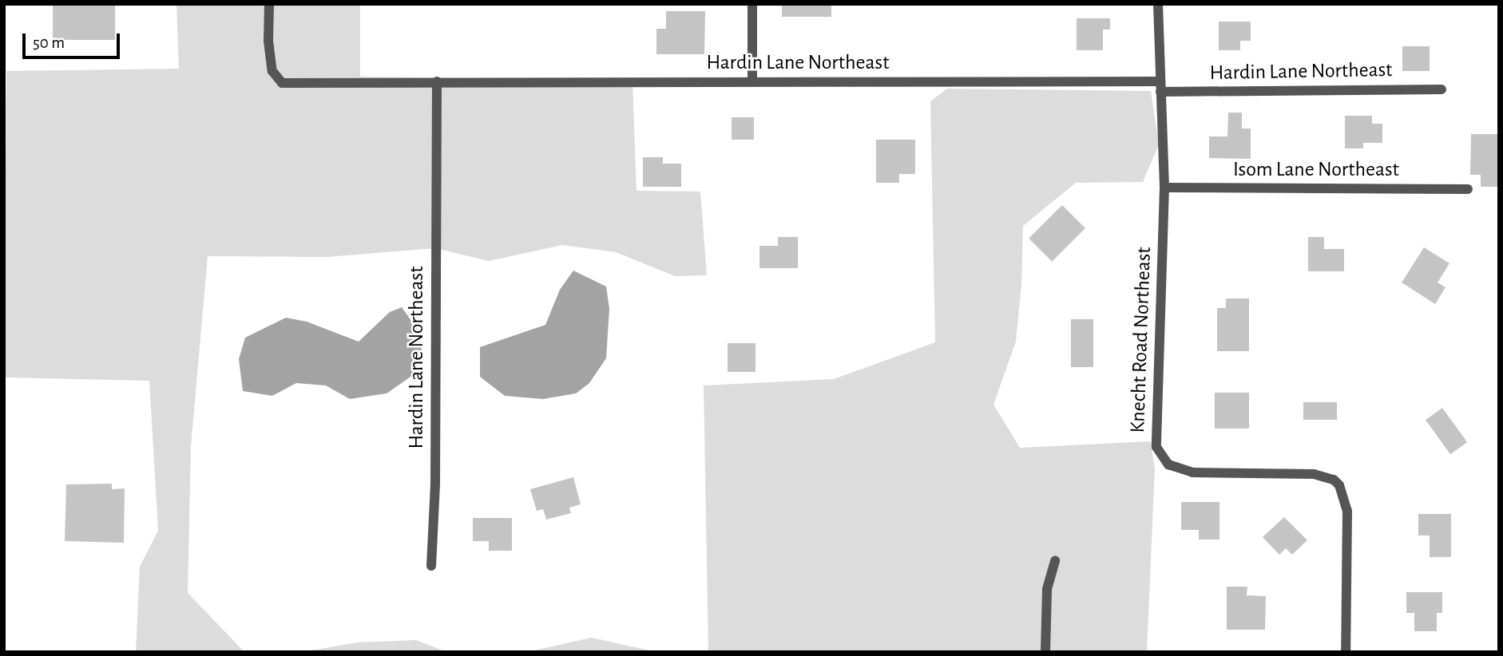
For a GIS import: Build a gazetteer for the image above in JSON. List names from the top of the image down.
{
  "streets": {
    "street": ["Hardin Lane Northeast", "Isom Lane Northeast", "Knecht Road Northeast"]
  },
  "crossings": [
    ["Hardin Lane Northeast", "Knecht Road Northeast"],
    ["Isom Lane Northeast", "Knecht Road Northeast"]
  ],
  "scale_bar": "50 m"
}
